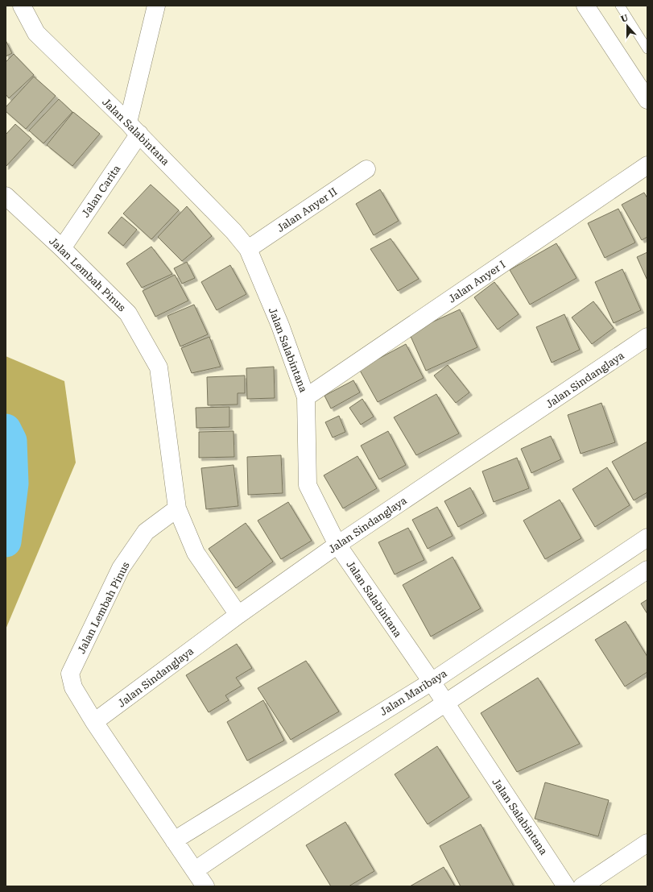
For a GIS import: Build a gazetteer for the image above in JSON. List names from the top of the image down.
{
  "streets": {
    "street": [
      "Jalan Salabintana",
      "Jalan Carita",
      "Jalan Anyer II",
      "Jalan Lembah Pinus",
      "Jalan Anyer I",
      "Jalan Sindanglaya",
      "Jalan Maribaya"
    ]
  },
  "crossings": [
    ["Jalan Salabintana", "Jalan Carita"],
    ["Jalan Salabintana", "Jalan Anyer II"],
    ["Jalan Salabintana", "Jalan Anyer I"],
    ["Jalan Salabintana", "Jalan Sindanglaya"],
    ["Jalan Salabintana", "Jalan Maribaya"],
    ["Jalan Carita", "Jalan Lembah Pinus"],
    ["Jalan Lembah Pinus", "Jalan Sindanglaya"],
    ["Jalan Lembah Pinus", "Jalan Maribaya"]
  ],
  "north": "top"
}
